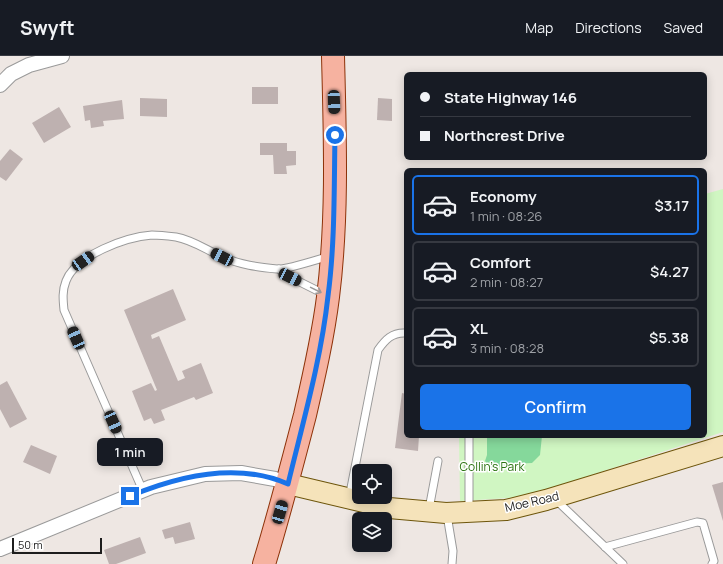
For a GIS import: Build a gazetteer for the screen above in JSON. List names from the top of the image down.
{
  "streets": {
    "street": ["Moe Road"]
  },
  "parks": ["Collin's Park"],
  "scale_bar": "50 m",
  "page": {
    "header": "Swyft",
    "nav": ["Map", "Directions", "Saved"],
    "banner": ["State Highway 146", "Northcrest Drive"],
    "list": [
      {
        "name": "Economy",
        "note": "1 min · 08:26",
        "value": "$3.17"
      },
      {
        "name": "Comfort",
        "note": "2 min · 08:27",
        "value": "$4.27"
      },
      {
        "name": "XL",
        "note": "3 min · 08:28",
        "value": "$5.38"
      }
    ],
    "buttons": "Confirm",
    "bubble": "1 min",
    "scale": "50 m"
  }
}
